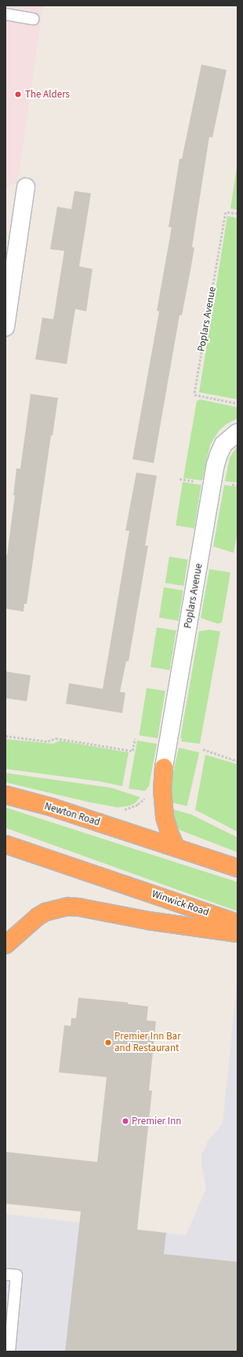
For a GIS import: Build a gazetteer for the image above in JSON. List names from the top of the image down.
{
  "streets": {
    "highway": ["Newton Road", "Winwick Road"],
    "street": ["Poplars Avenue"]
  },
  "places": ["The Alders", "Premier Inn Bar and Restaurant", "Premier Inn"]
}
